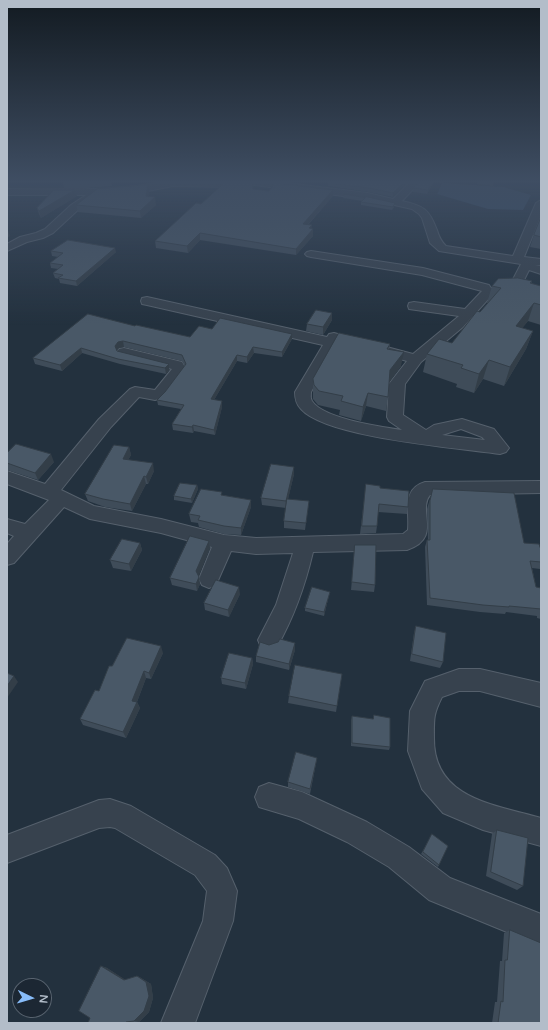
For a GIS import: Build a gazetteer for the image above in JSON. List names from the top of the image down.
{
  "north": "right"
}
